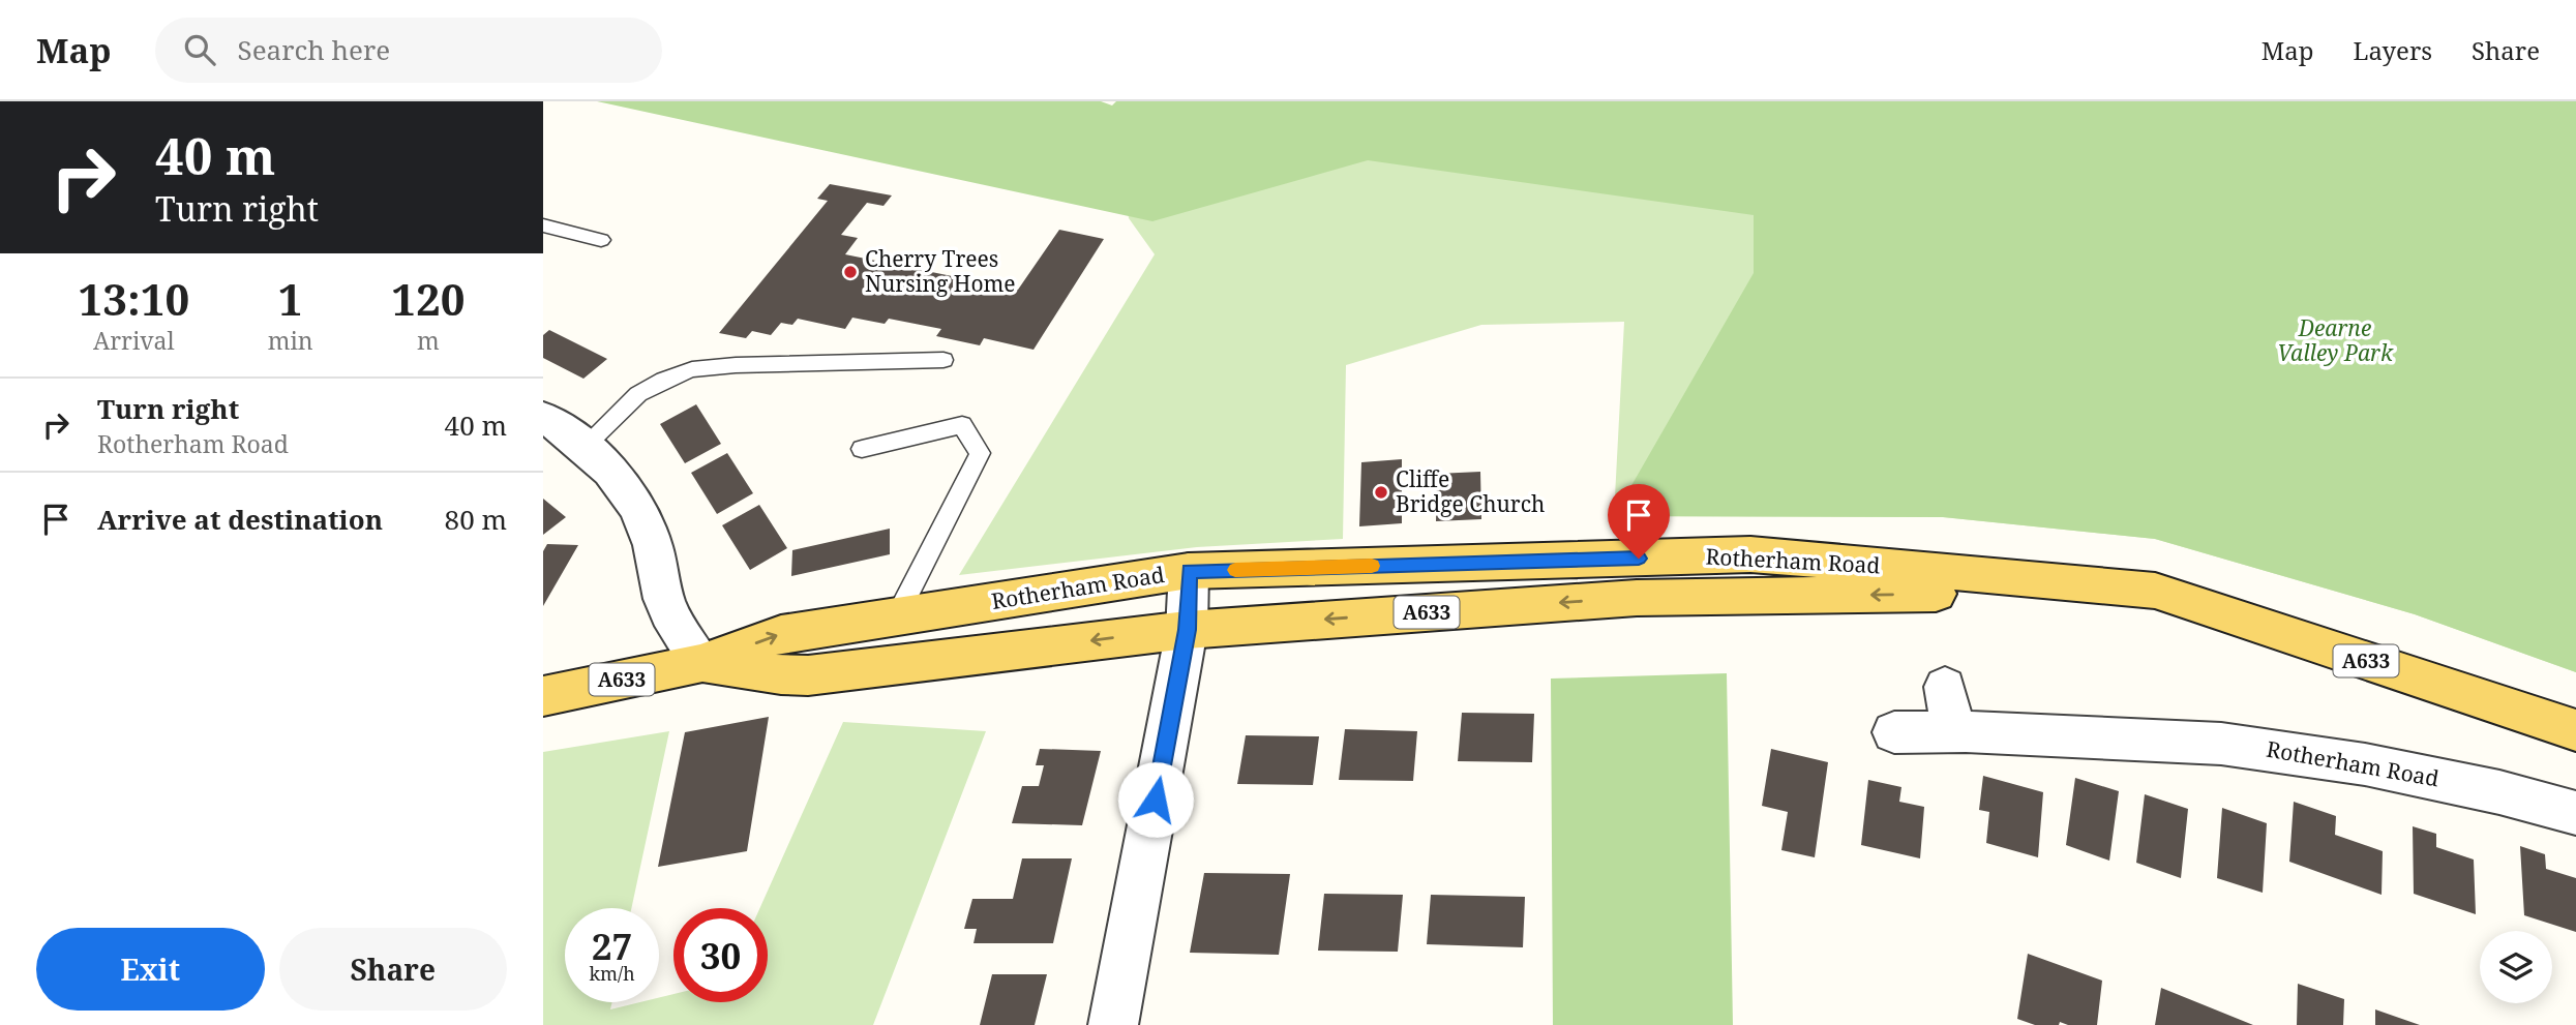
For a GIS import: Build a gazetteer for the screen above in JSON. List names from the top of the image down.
{
  "streets": {
    "main road": ["Rotherham Road", "A633"]
  },
  "parks": ["Dearne Valley Park"],
  "places": ["Cherry Trees Nursing Home", "Cliffe Bridge Church"],
  "page": {
    "header": "Map",
    "search": "Search here",
    "nav": ["Map", "Layers", "Share"],
    "turn": ["40 m", "Turn right"],
    "eta": [
      "13:10",
      "Arrival",
      "1",
      "min",
      "120",
      "m"
    ],
    "list": [
      {
        "name": "Turn right",
        "note": "Rotherham Road",
        "value": "40 m"
      },
      {
        "name": "Arrive at destination",
        "value": "80 m"
      }
    ],
    "speed": "27 km/h",
    "limit": "30",
    "buttons": ["Exit", "Share"]
  }
}
